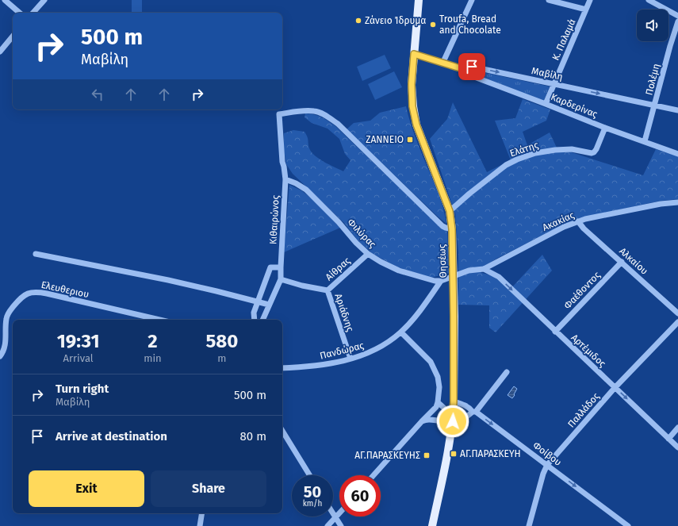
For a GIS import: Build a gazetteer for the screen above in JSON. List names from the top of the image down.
{
  "streets": {
    "main road": ["Θησέως"],
    "street": [
      "Κ. Παλαμά",
      "Μαβίλη",
      "Πολέμη",
      "Καρδερίνας",
      "Ελάτης",
      "Κιθαιρώνος",
      "Ακακίας",
      "Φιλύρας",
      "Αλκαίου",
      "Αίθρας",
      "Ελευθεριου",
      "Φαέθοντος",
      "Αριάδνης",
      "Πανδώρας",
      "Αρτέμιδος",
      "Παλλάδος",
      "Φοίβου"
    ]
  },
  "crossings": [
    ["Κ. Παλαμά", "Μαβίλη"],
    ["Κ. Παλαμά", "Καρδερίνας"],
    ["Μαβίλη", "Πολέμη"],
    ["Μαβίλη", "Καρδερίνας"],
    ["Μαβίλη", "Θησέως"],
    ["Πολέμη", "Καρδερίνας"],
    ["Καρδερίνας", "Ελάτης"],
    ["Ελάτης", "Θησέως"],
    ["Κιθαιρώνος", "Φιλύρας"],
    ["Κιθαιρώνος", "Θησέως"],
    ["Κιθαιρώνος", "Αίθρας"],
    ["Ακακίας", "Φιλύρας"],
    ["Ακακίας", "Θησέως"],
    ["Ακακίας", "Αλκαίου"],
    ["Ακακίας", "Αρτέμιδος"],
    ["Φιλύρας", "Θησέως"],
    ["Φιλύρας", "Αίθρας"],
    ["Φιλύρας", "Πανδώρας"],
    ["Θησέως", "Φοίβου"],
    ["Αλκαίου", "Φαέθοντος"],
    ["Αίθρας", "Αριάδνης"],
    ["Φαέθοντος", "Αρτέμιδος"],
    ["Αριάδνης", "Πανδώρας"],
    ["Αρτέμιδος", "Παλλάδος"],
    ["Παλλάδος", "Φοίβου"]
  ],
  "one_way": ["Μαβίλη", "Αρτέμιδος", "Φοίβου"],
  "places": {
    "other": ["Ζάνειο Ίδρυμα", "Troufa, Bread and Chocolate"],
    "transit": ["ΖΑΝΝΕΙΟ", "ΑΓ.ΠΑΡΑΣΚΕΥΗ", "ΑΓ.ΠΑΡΑΣΚΕΥΗΣ"]
  },
  "page": {
    "turn": ["500 m", "Μαβίλη"],
    "eta": [
      "19:31",
      "Arrival",
      "2",
      "min",
      "580",
      "m"
    ],
    "list": [
      {
        "name": "Turn right",
        "note": "Μαβίλη",
        "value": "500 m"
      },
      {
        "name": "Arrive at destination",
        "value": "80 m"
      }
    ],
    "buttons": ["Exit", "Share"],
    "speed": "50 km/h",
    "limit": "60"
  }
}
